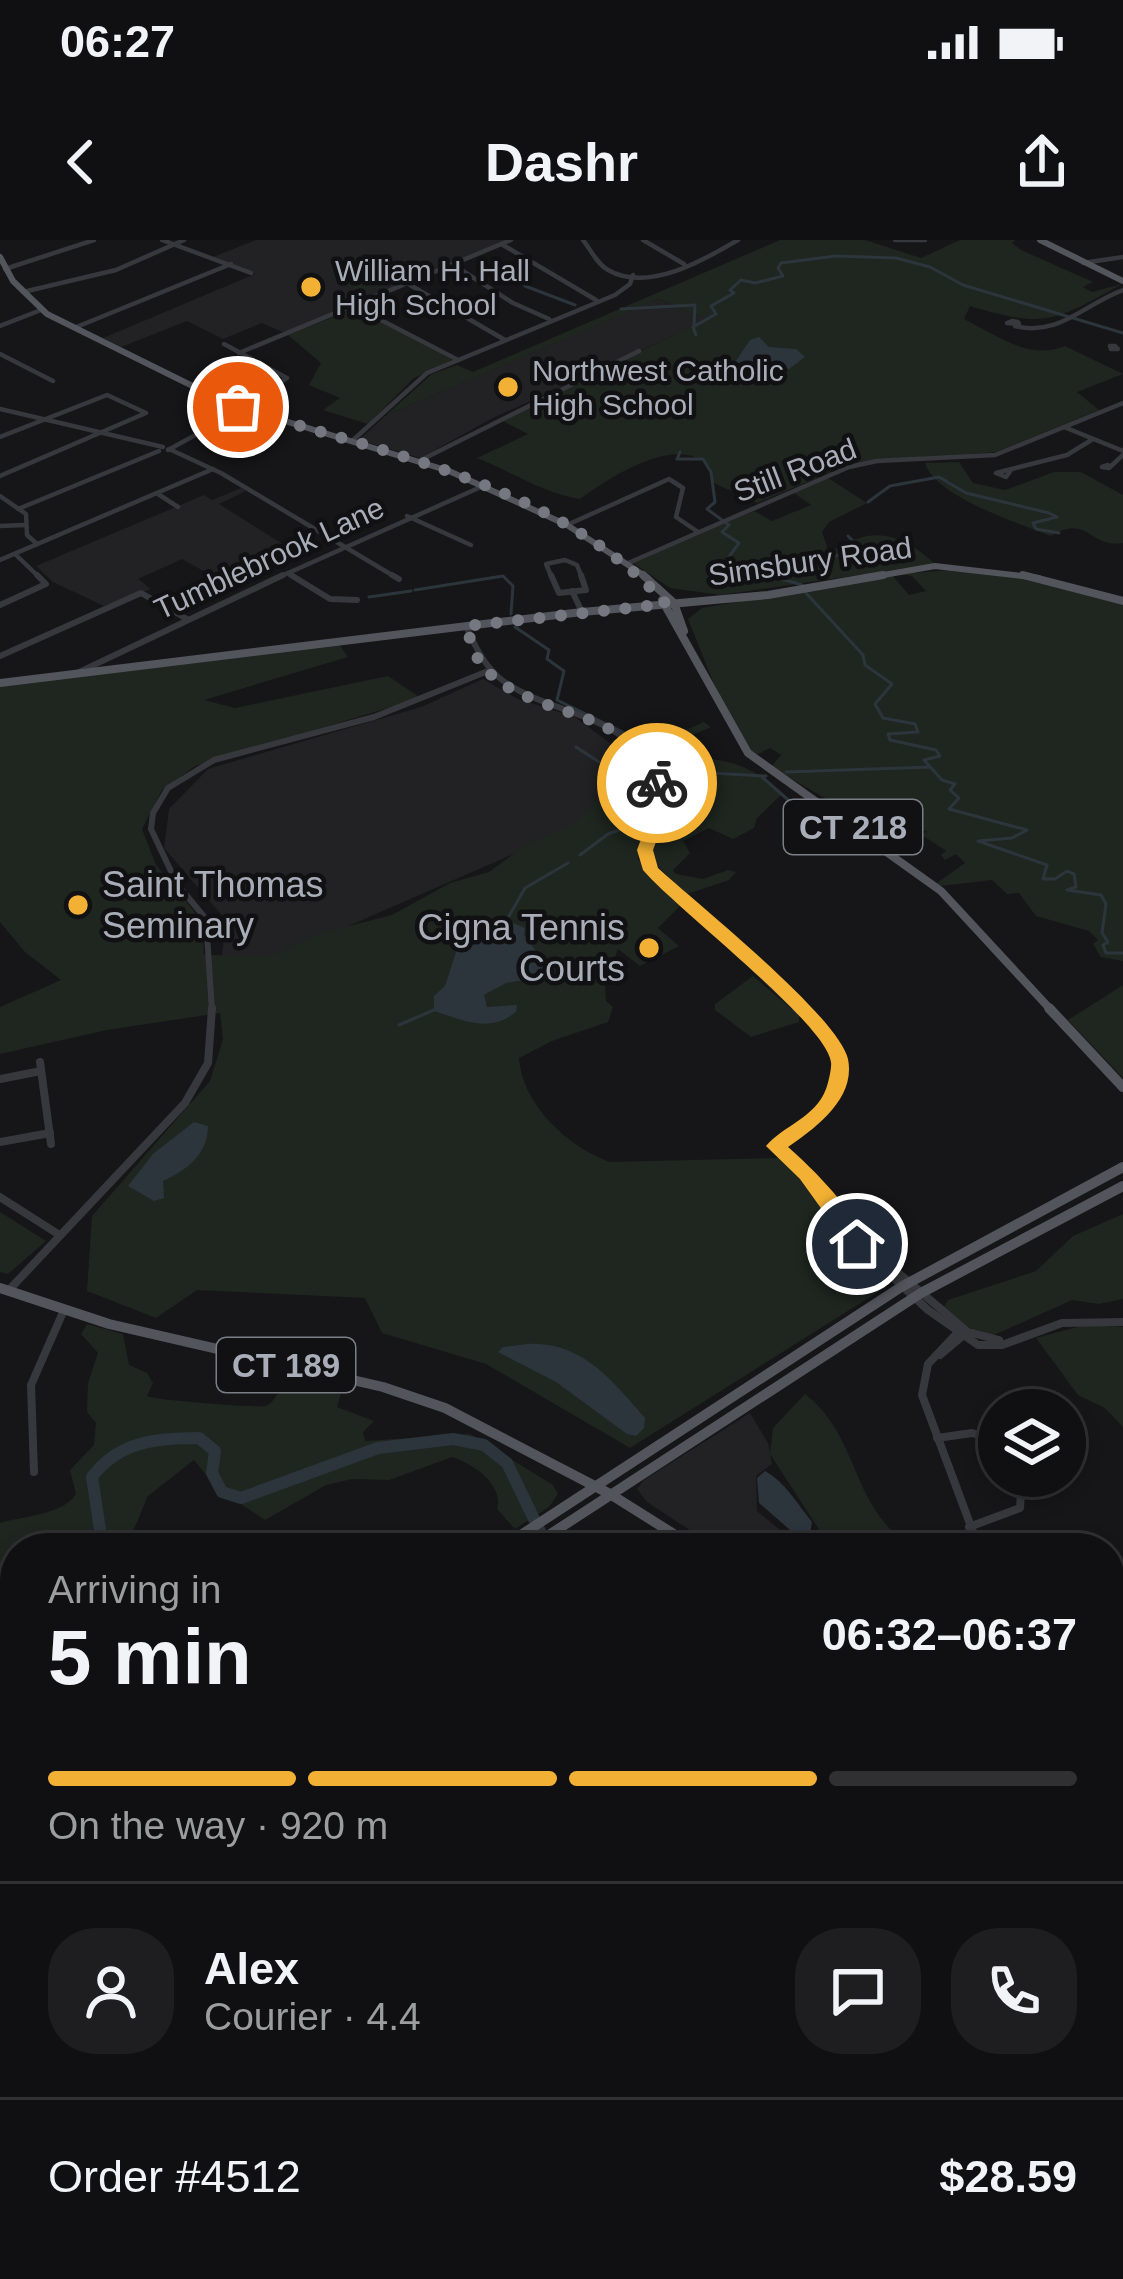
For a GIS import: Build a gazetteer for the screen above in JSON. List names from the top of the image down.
{
  "streets": {
    "main road": ["Simsbury Road", "CT 218", "CT 189"],
    "street": ["Still Road", "Tumblebrook Lane"]
  },
  "crossings": [
    ["Still Road", "CT 218"],
    ["Tumblebrook Lane", "Simsbury Road"],
    ["Tumblebrook Lane", "CT 218"],
    ["Simsbury Road", "CT 218"]
  ],
  "places": [
    "William H. Hall High School",
    "Northwest Catholic High School",
    "Saint Thomas Seminary",
    "Cigna Tennis Courts"
  ],
  "page": {
    "status": "06:27",
    "header": "Dashr",
    "heading": ["5 min", "Arriving in", "06:32–06:37"],
    "panel": [
      "Alex",
      "Courier · 4.4",
      "Order #4512",
      "$28.59"
    ],
    "bar": "On the way · 920 m"
  }
}
